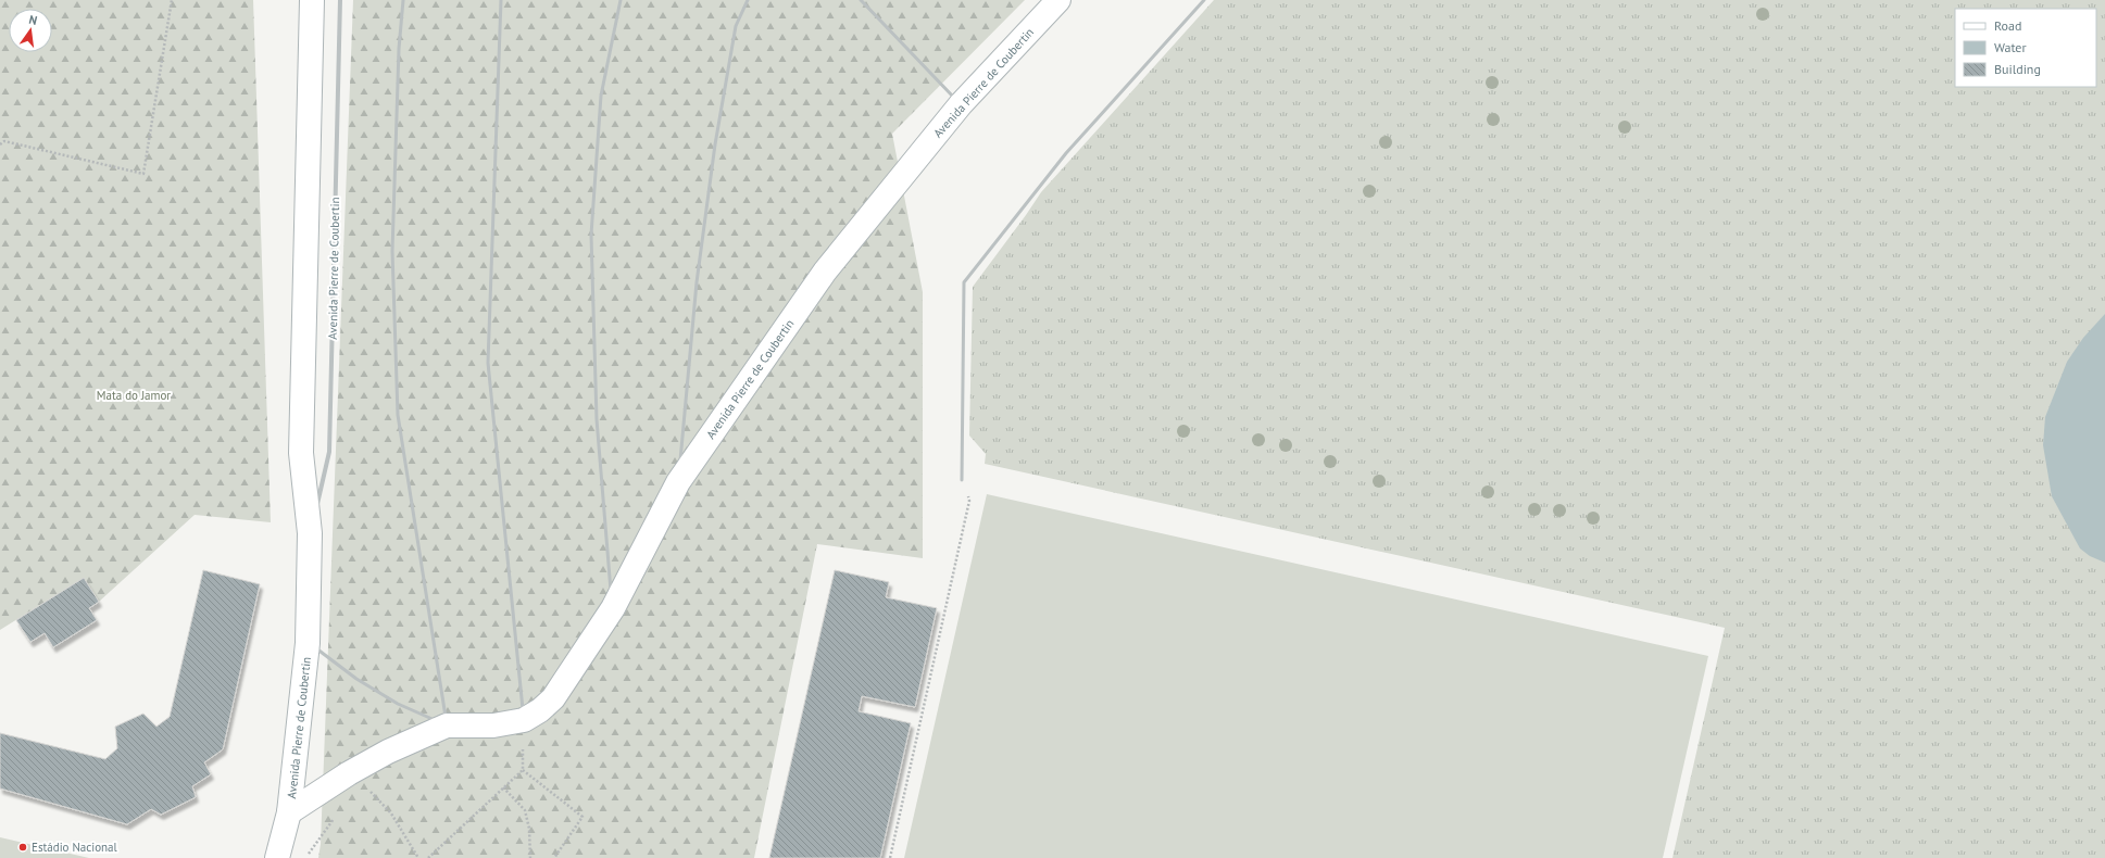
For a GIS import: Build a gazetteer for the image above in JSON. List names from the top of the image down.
{
  "streets": {
    "street": ["Avenida Pierre de Coubertin"]
  },
  "parks": ["Mata do Jamor"],
  "places": ["Estádio Nacional"],
  "legend": ["Road", "Water", "Building"],
  "north": "top"
}
